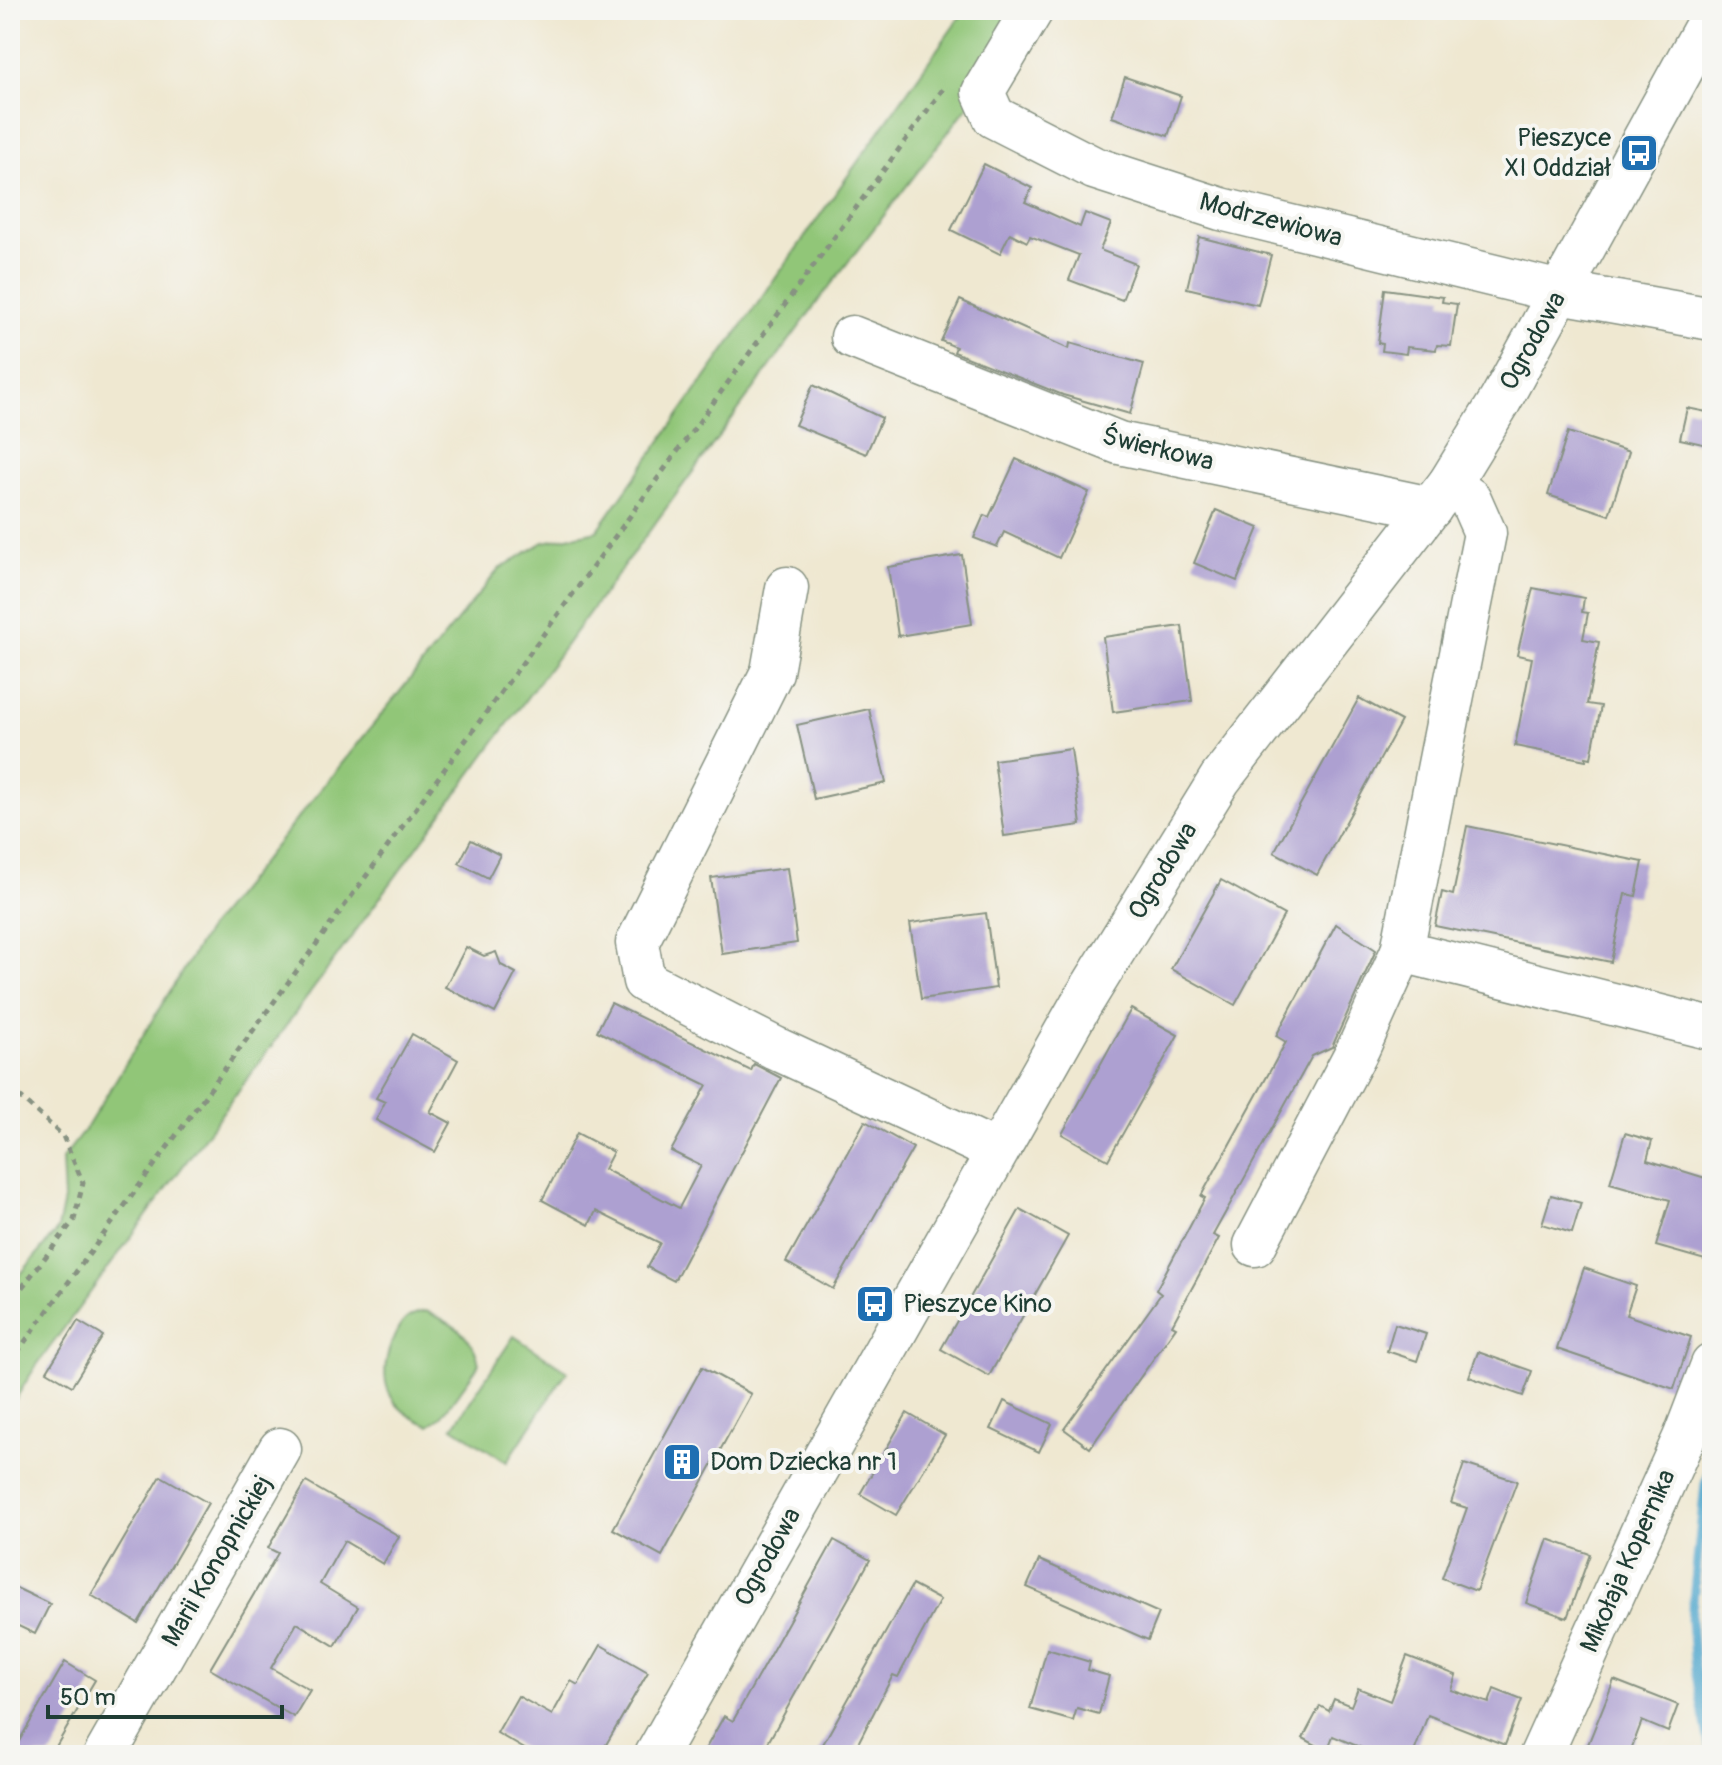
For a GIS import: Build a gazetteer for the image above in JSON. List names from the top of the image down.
{
  "streets": {
    "street": [
      "Modrzewiowa",
      "Ogrodowa",
      "Świerkowa",
      "Marii Konopnickiej",
      "Mikołaja Kopernika"
    ]
  },
  "crossings": [
    ["Modrzewiowa", "Ogrodowa"],
    ["Ogrodowa", "Świerkowa"]
  ],
  "places": {
    "bus stop": ["Pieszyce XI Oddział", "Pieszyce Kino"],
    "building": ["Dom Dziecka nr 1"]
  },
  "scale_bar": "50 m"
}
